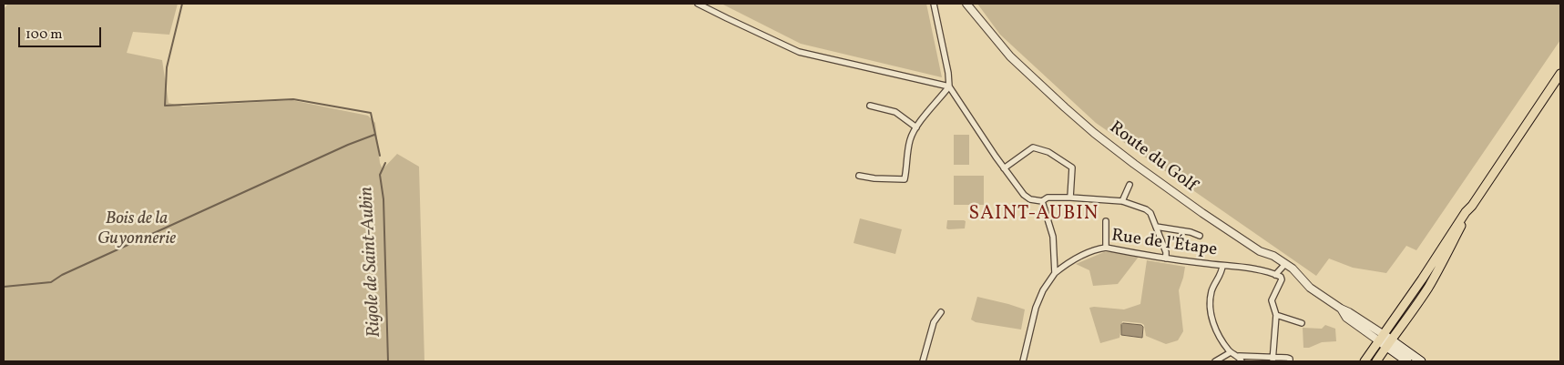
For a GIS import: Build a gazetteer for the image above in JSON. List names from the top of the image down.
{
  "streets": {
    "main road": ["Route du Golf"],
    "street": ["Rue de l'Étape"]
  },
  "districts": ["SAINT-AUBIN"],
  "water": ["Rigole de Saint-Aubin"],
  "parks": ["Bois de la Guyonnerie"],
  "scale_bar": "100 m"
}
